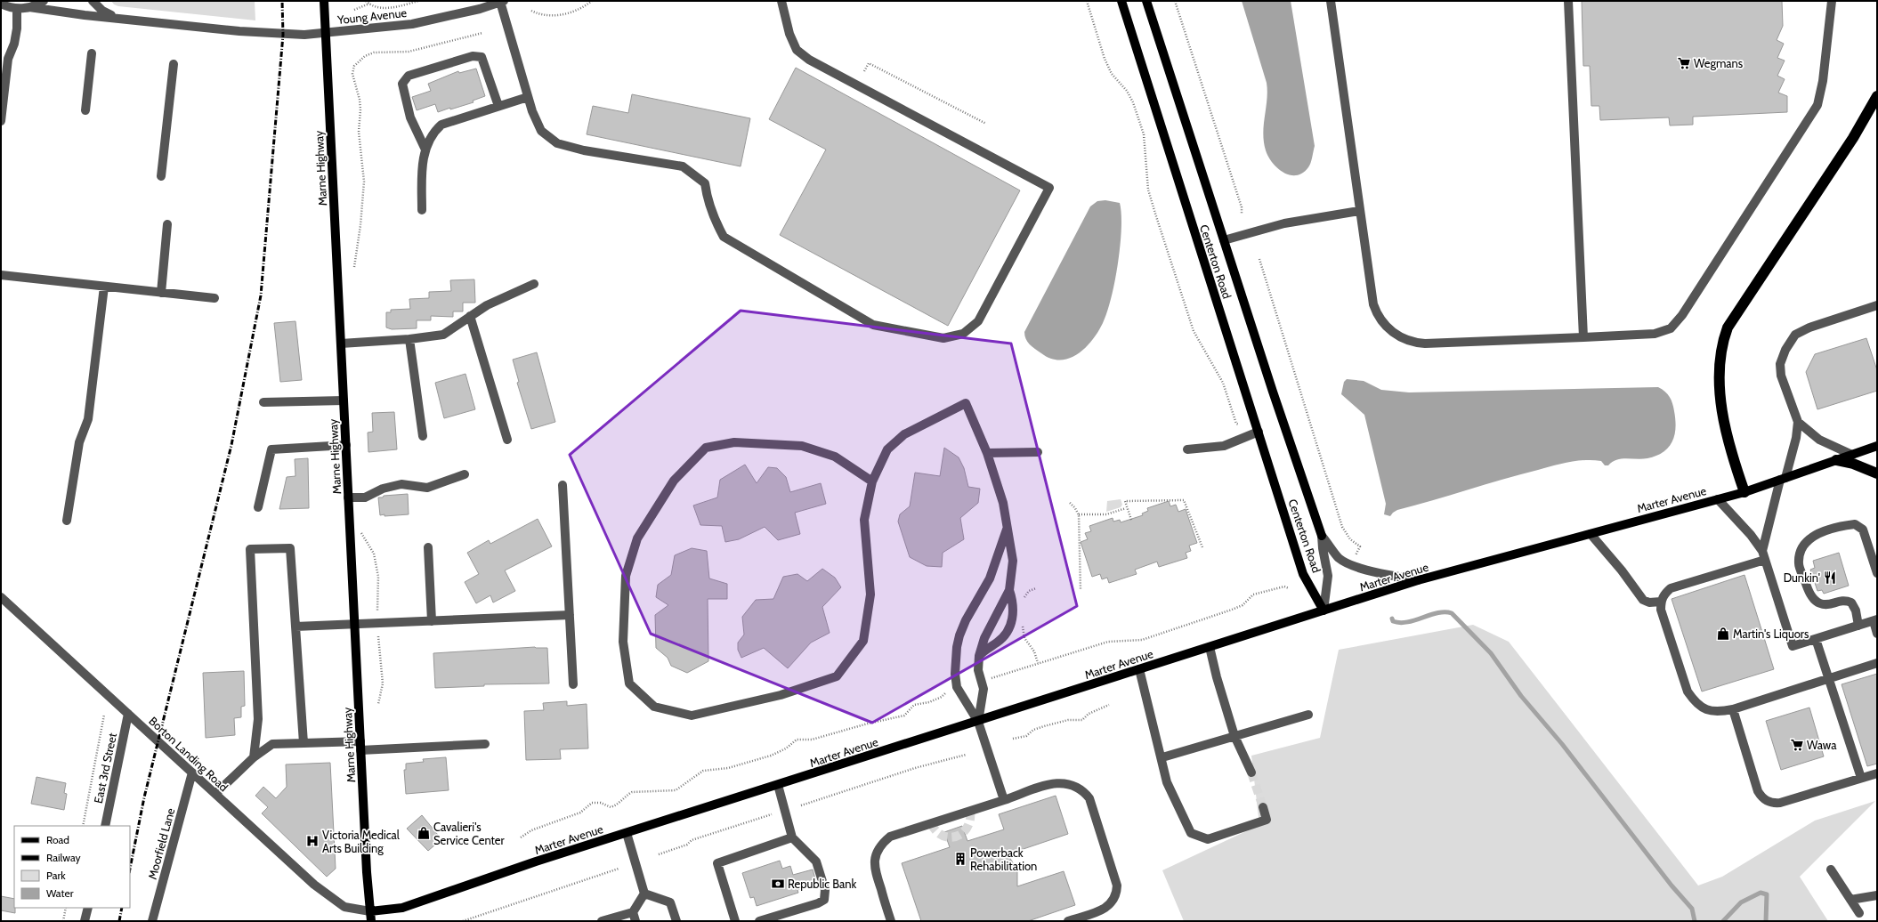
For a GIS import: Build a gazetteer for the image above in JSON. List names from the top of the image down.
{
  "streets": {
    "main road": ["Marne Highway", "Centerton Road", "Marter Avenue"],
    "street": [
      "Young Avenue",
      "Borton Landing Road",
      "East 3rd Street",
      "Moorfield Lane"
    ]
  },
  "crossings": [
    ["Young Avenue", "Marne Highway"],
    ["Marne Highway", "Marter Avenue"],
    ["Marne Highway", "Borton Landing Road"],
    ["Centerton Road", "Marter Avenue"],
    ["Marter Avenue", "Borton Landing Road"],
    ["Borton Landing Road", "East 3rd Street"],
    ["Borton Landing Road", "Moorfield Lane"]
  ],
  "places": {
    "supermarket": ["Wegmans", "Wawa"],
    "restaurant": ["Dunkin'"],
    "shop": ["Martin's Liquors", "Cavalieri's Service Center"],
    "hospital": ["Victoria Medical Arts Building"],
    "building": ["Powerback Rehabilitation"],
    "bank": ["Republic Bank"]
  },
  "legend": [
    "Road",
    "Railway",
    "Park",
    "Water"
  ]
}
